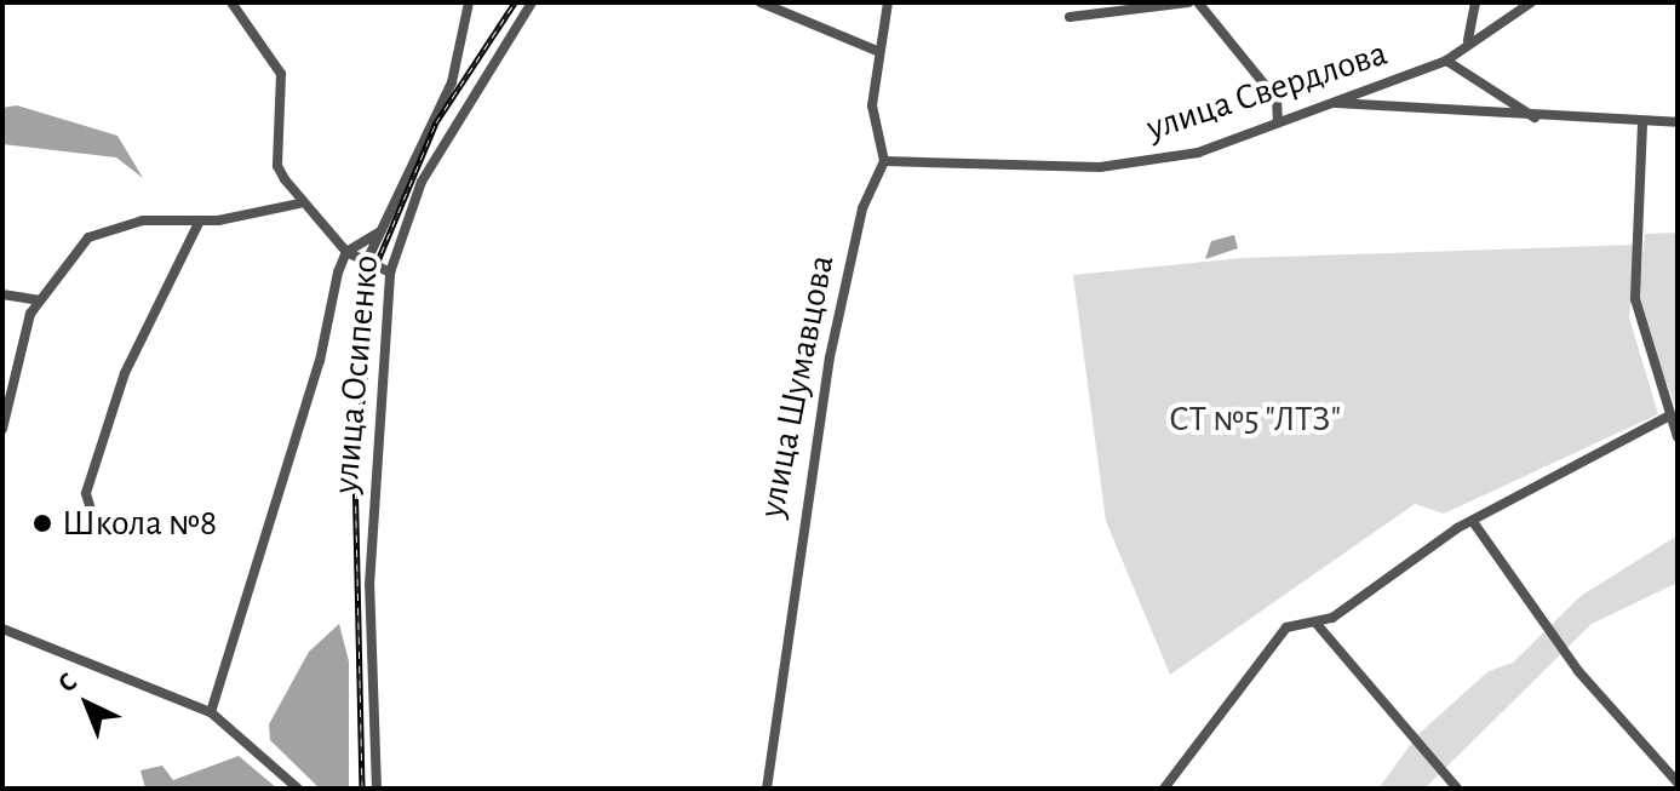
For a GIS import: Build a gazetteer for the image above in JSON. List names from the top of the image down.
{
  "streets": {
    "street": ["улица Свердлова", "улица Осипенко", "улица Шумавцова"]
  },
  "crossings": [
    ["улица Свердлова", "улица Шумавцова"]
  ],
  "parks": ["СТ №5 \"ЛТЗ\""],
  "places": ["Школа №8"],
  "north": "top left"
}
